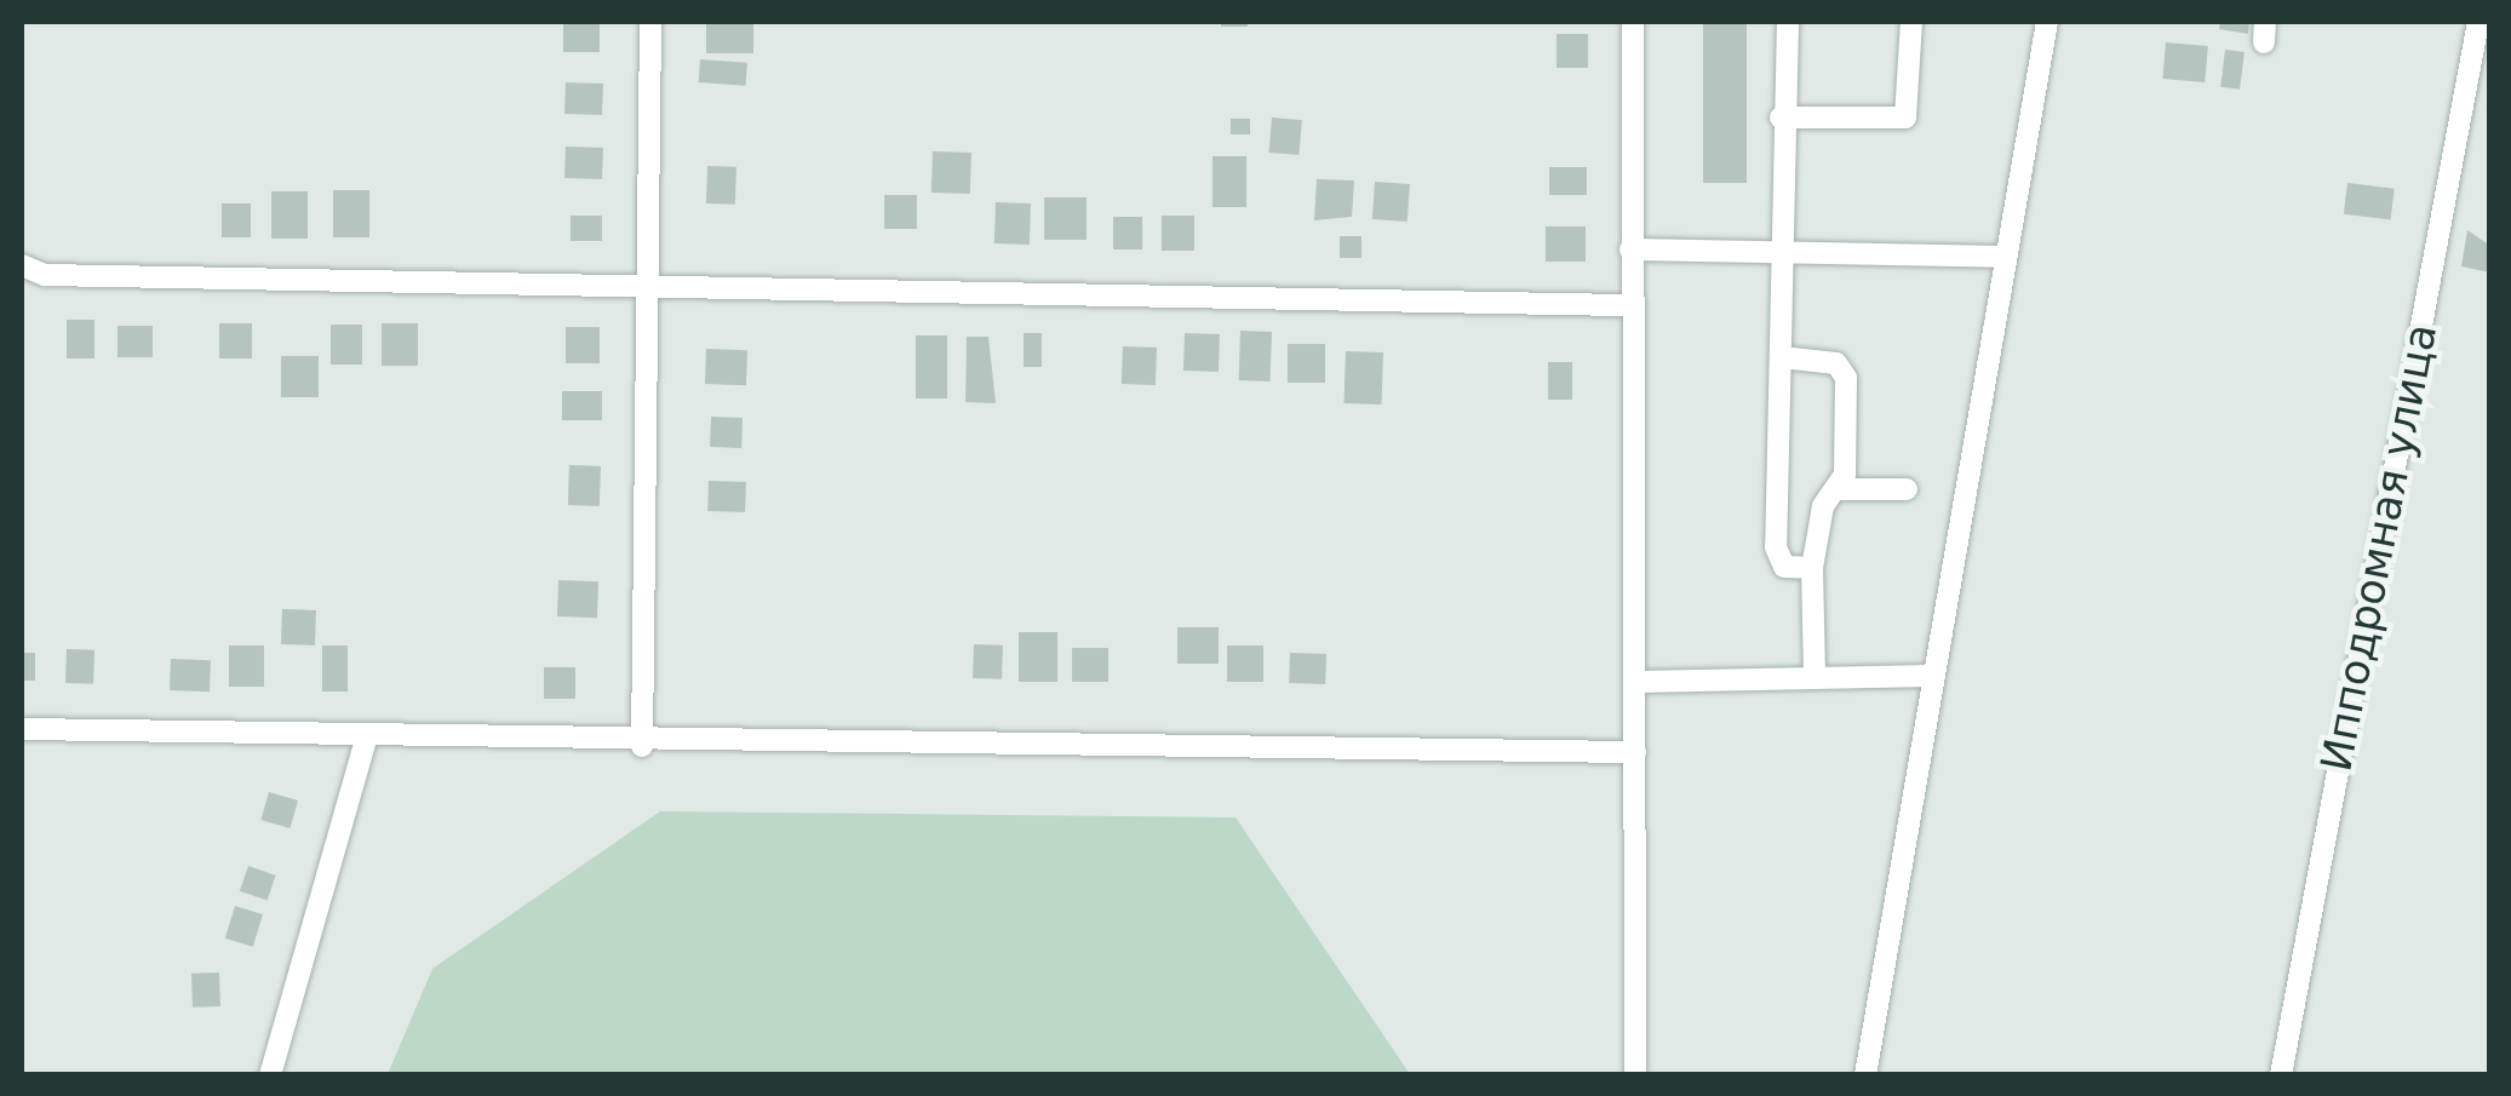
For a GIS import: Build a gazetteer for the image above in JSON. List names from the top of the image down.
{
  "streets": {
    "street": ["Ипподромная улица"]
  }
}
